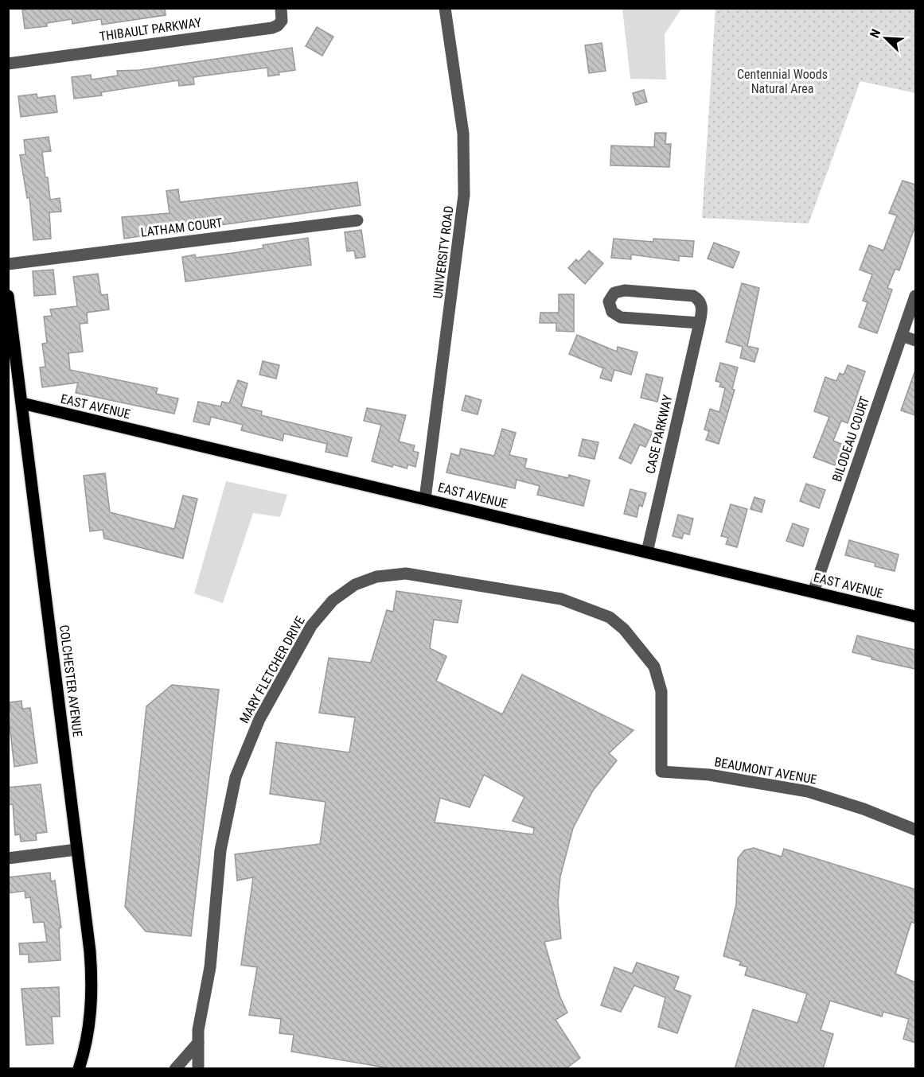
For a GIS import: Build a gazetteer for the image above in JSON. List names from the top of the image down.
{
  "streets": {
    "main road": ["EAST AVENUE", "COLCHESTER AVENUE"],
    "street": [
      "THIBAULT PARKWAY",
      "LATHAM COURT",
      "UNIVERSITY ROAD",
      "CASE PARKWAY",
      "BILODEAU COURT",
      "MARY FLETCHER DRIVE",
      "BEAUMONT AVENUE"
    ]
  },
  "crossings": [
    ["UNIVERSITY ROAD", "EAST AVENUE"],
    ["EAST AVENUE", "CASE PARKWAY"],
    ["EAST AVENUE", "BILODEAU COURT"],
    ["EAST AVENUE", "COLCHESTER AVENUE"],
    ["MARY FLETCHER DRIVE", "BEAUMONT AVENUE"]
  ],
  "parks": ["Centennial Woods Natural Area"],
  "north": "top left"
}
